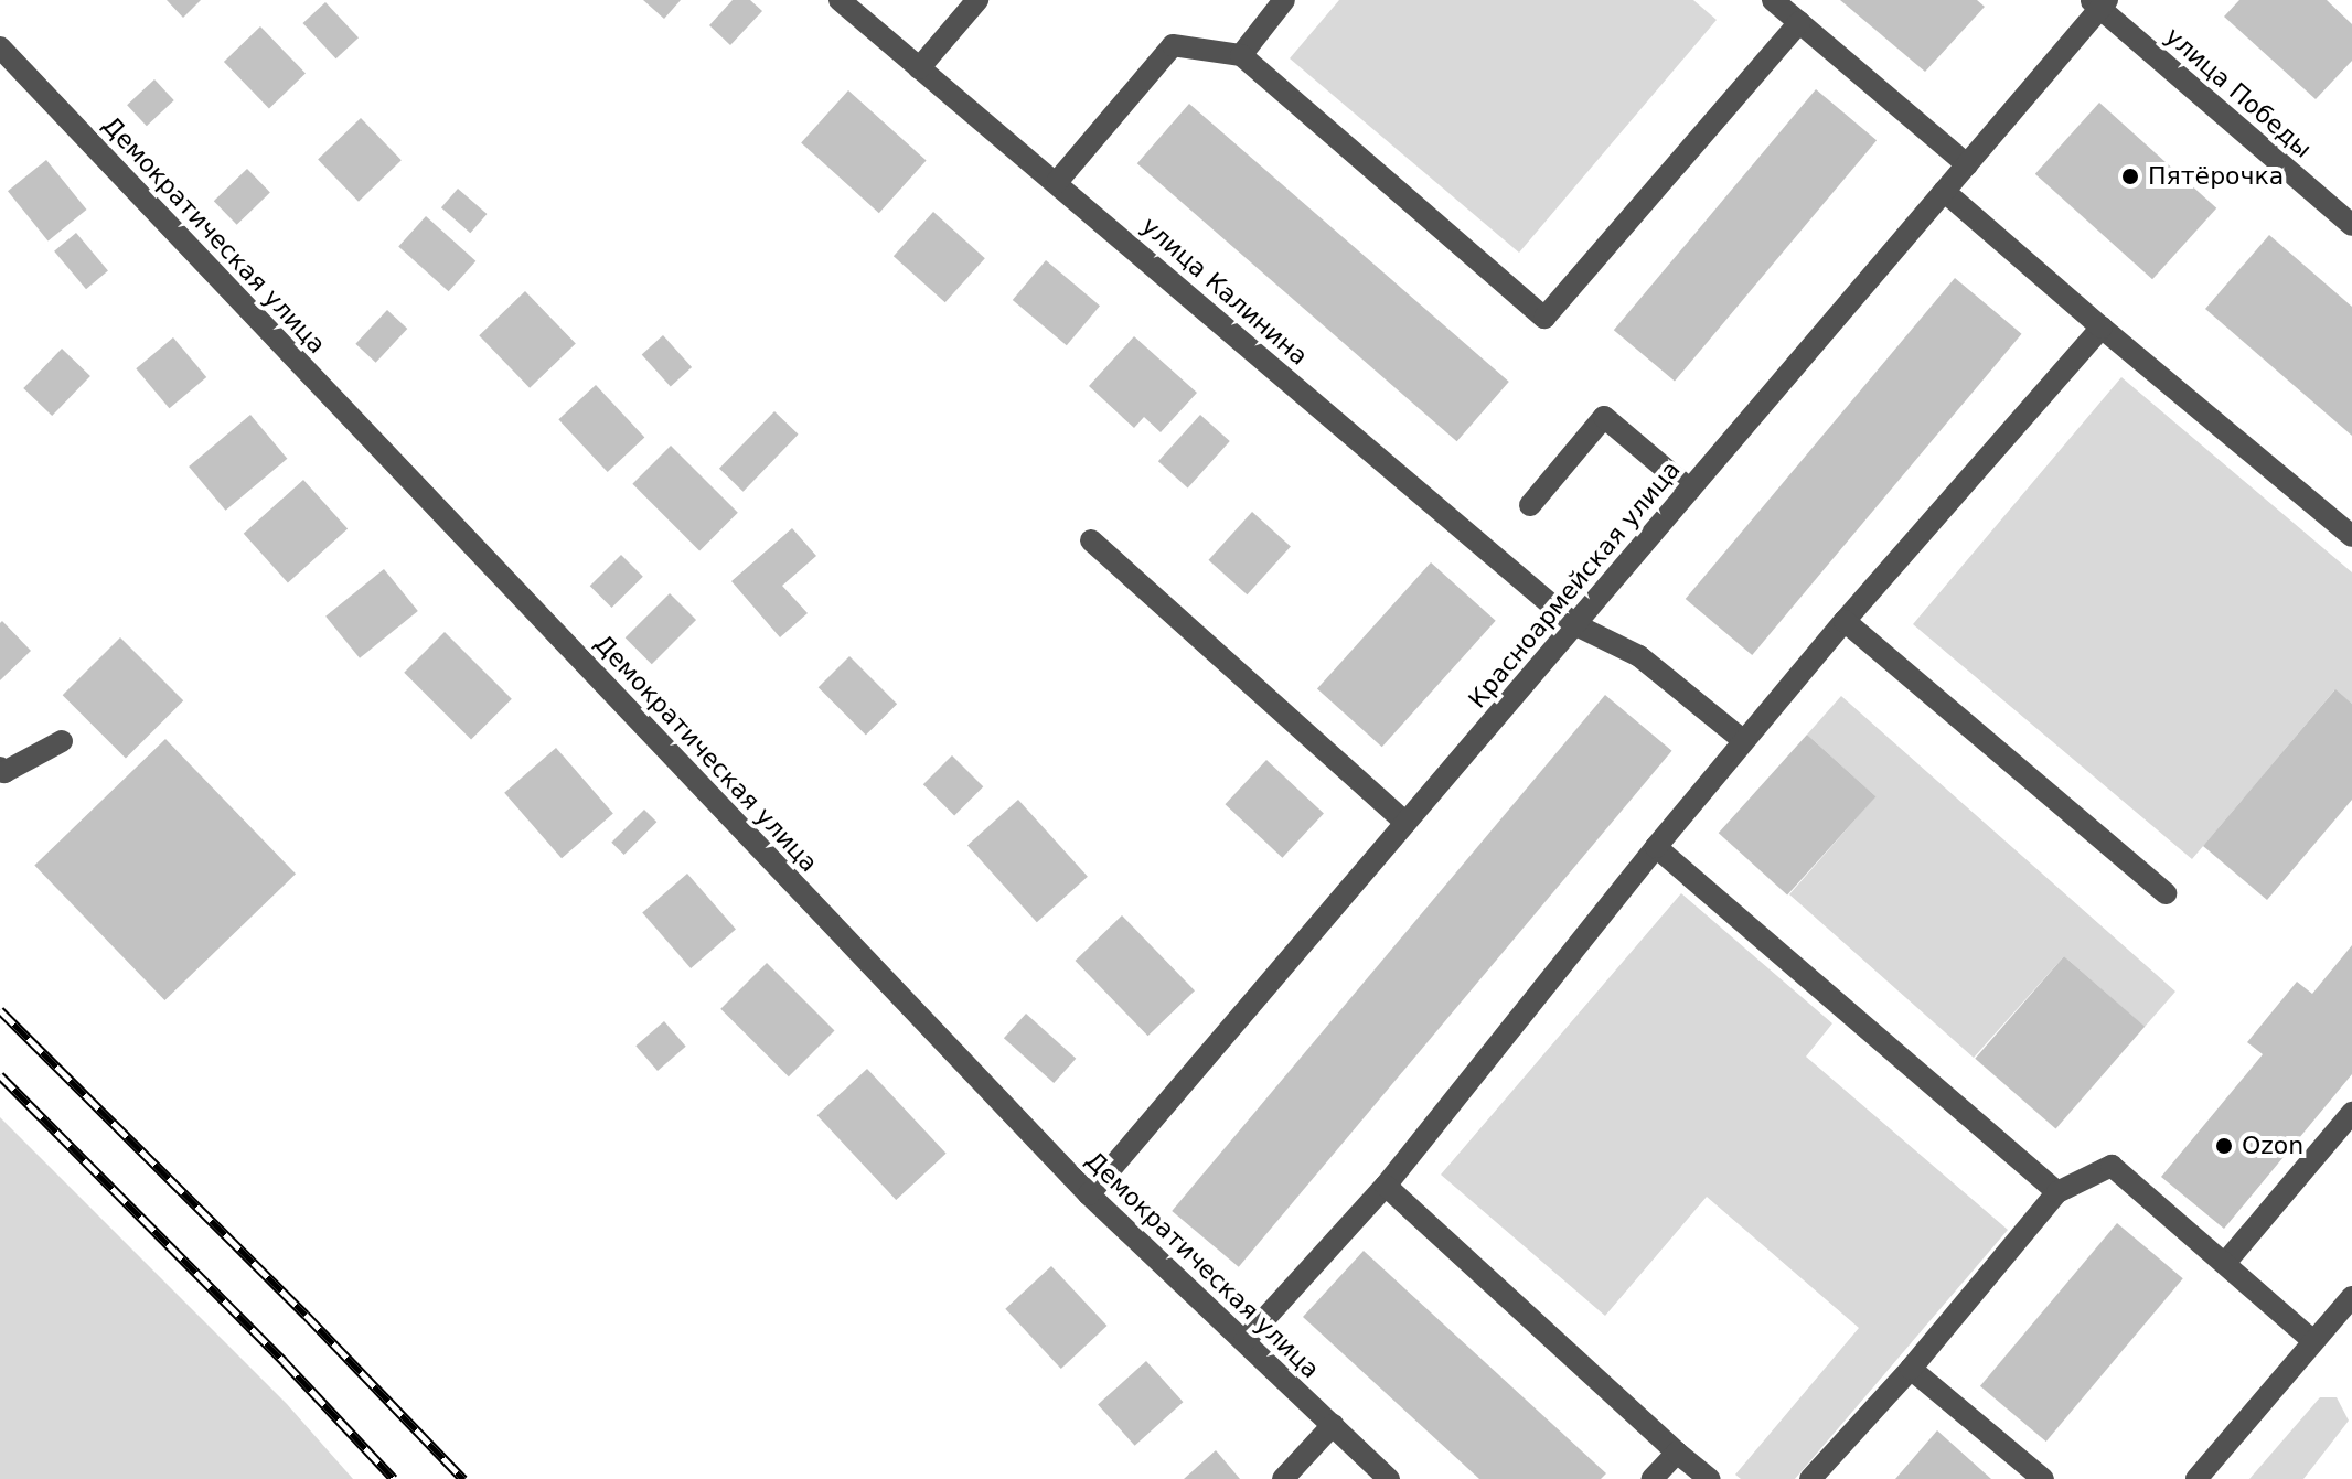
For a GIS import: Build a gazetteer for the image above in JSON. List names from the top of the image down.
{
  "streets": {
    "street": [
      "улица Победы",
      "Демократическая улица",
      "улица Калинина",
      "Красноармейская улица"
    ]
  },
  "crossings": [
    ["улица Победы", "Красноармейская улица"],
    ["Демократическая улица", "Красноармейская улица"],
    ["улица Калинина", "Красноармейская улица"]
  ],
  "places": ["Пятёрочка", "Ozon"]
}
